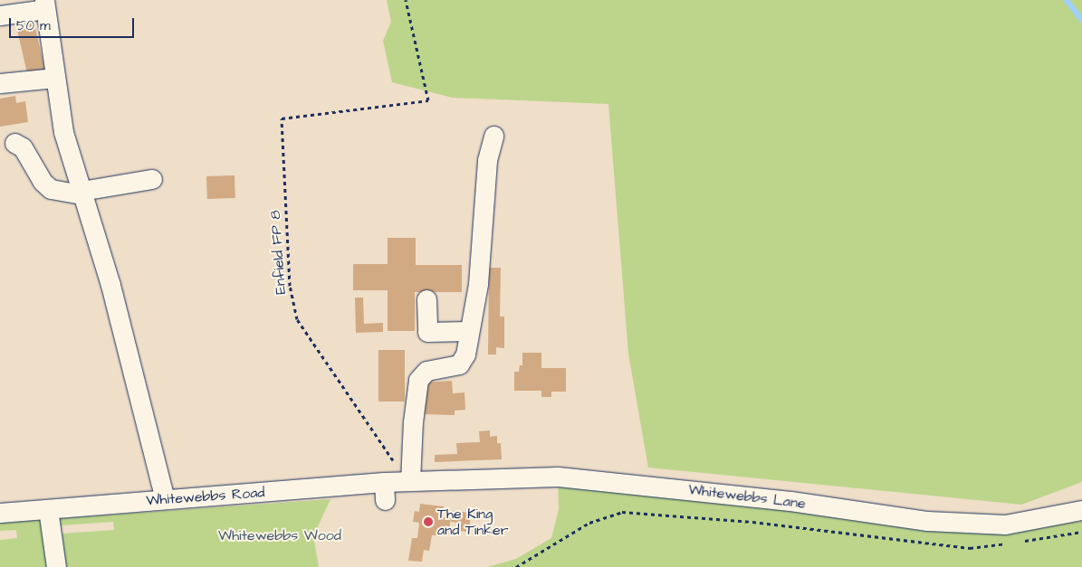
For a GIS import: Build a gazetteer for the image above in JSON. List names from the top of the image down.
{
  "streets": {
    "street": ["Whitewebbs Road", "Whitewebbs Lane"],
    "path": ["Enfield FP 8"]
  },
  "crossings": [
    ["Enfield FP 8", "Whitewebbs Road"],
    ["Enfield FP 8", "Whitewebbs Lane"],
    ["Whitewebbs Road", "Whitewebbs Lane"]
  ],
  "parks": ["Whitewebbs Wood"],
  "places": ["The King and Tinker"],
  "scale_bar": "50 m"
}
